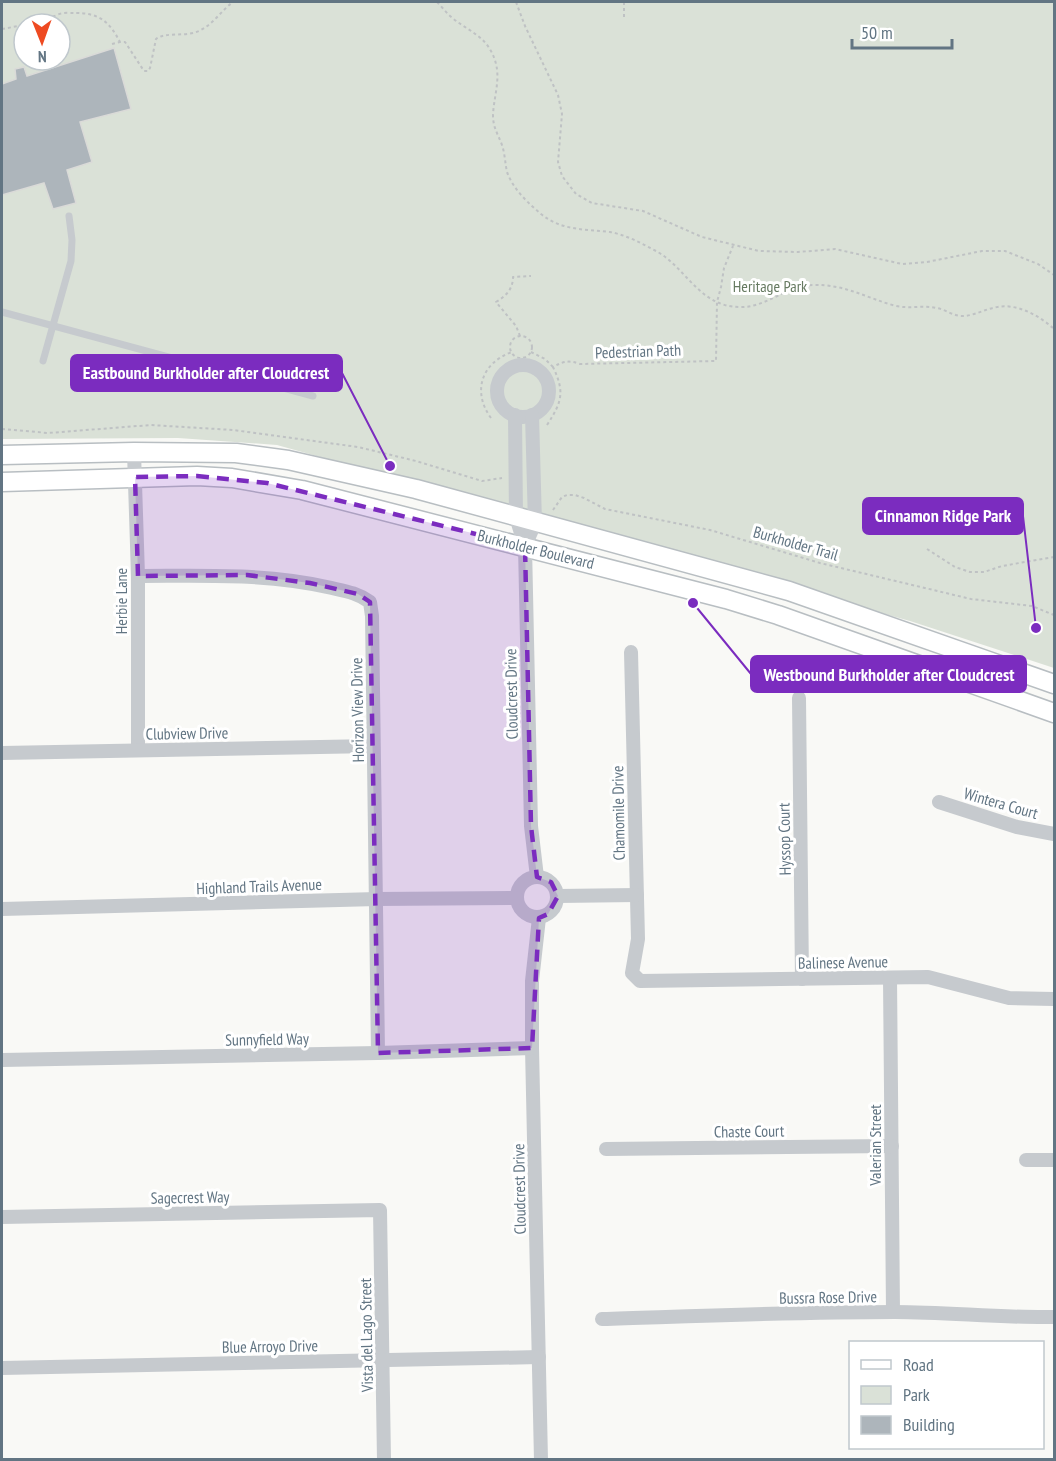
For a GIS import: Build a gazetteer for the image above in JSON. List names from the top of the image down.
{
  "streets": {
    "main road": ["Burkholder Boulevard"],
    "street": [
      "Herbie Lane",
      "Cloudcrest Drive",
      "Horizon View Drive",
      "Clubview Drive",
      "Wintera Court",
      "Chamomile Drive",
      "Hyssop Court",
      "Highland Trails Avenue",
      "Balinese Avenue",
      "Sunnyfield Way",
      "Chaste Court",
      "Valerian Street",
      "Sagecrest Way",
      "Bussra Rose Drive",
      "Vista del Lago Street",
      "Blue Arroyo Drive"
    ],
    "path": ["Pedestrian Path", "Burkholder Trail"]
  },
  "crossings": [
    ["Burkholder Boulevard", "Herbie Lane"],
    ["Burkholder Boulevard", "Cloudcrest Drive"],
    ["Herbie Lane", "Horizon View Drive"],
    ["Herbie Lane", "Clubview Drive"],
    ["Cloudcrest Drive", "Highland Trails Avenue"],
    ["Cloudcrest Drive", "Sunnyfield Way"],
    ["Cloudcrest Drive", "Blue Arroyo Drive"],
    ["Horizon View Drive", "Clubview Drive"],
    ["Horizon View Drive", "Highland Trails Avenue"],
    ["Horizon View Drive", "Sunnyfield Way"],
    ["Chamomile Drive", "Balinese Avenue"],
    ["Hyssop Court", "Balinese Avenue"],
    ["Balinese Avenue", "Valerian Street"],
    ["Chaste Court", "Valerian Street"],
    ["Valerian Street", "Bussra Rose Drive"],
    ["Sagecrest Way", "Vista del Lago Street"],
    ["Vista del Lago Street", "Blue Arroyo Drive"]
  ],
  "parks": ["Heritage Park"],
  "places": ["Eastbound Burkholder after Cloudcrest", "Westbound Burkholder after Cloudcrest", "Cinnamon Ridge Park"],
  "legend": ["Road", "Park", "Building"],
  "scale_bar": "50 m",
  "north": "bottom"
}
